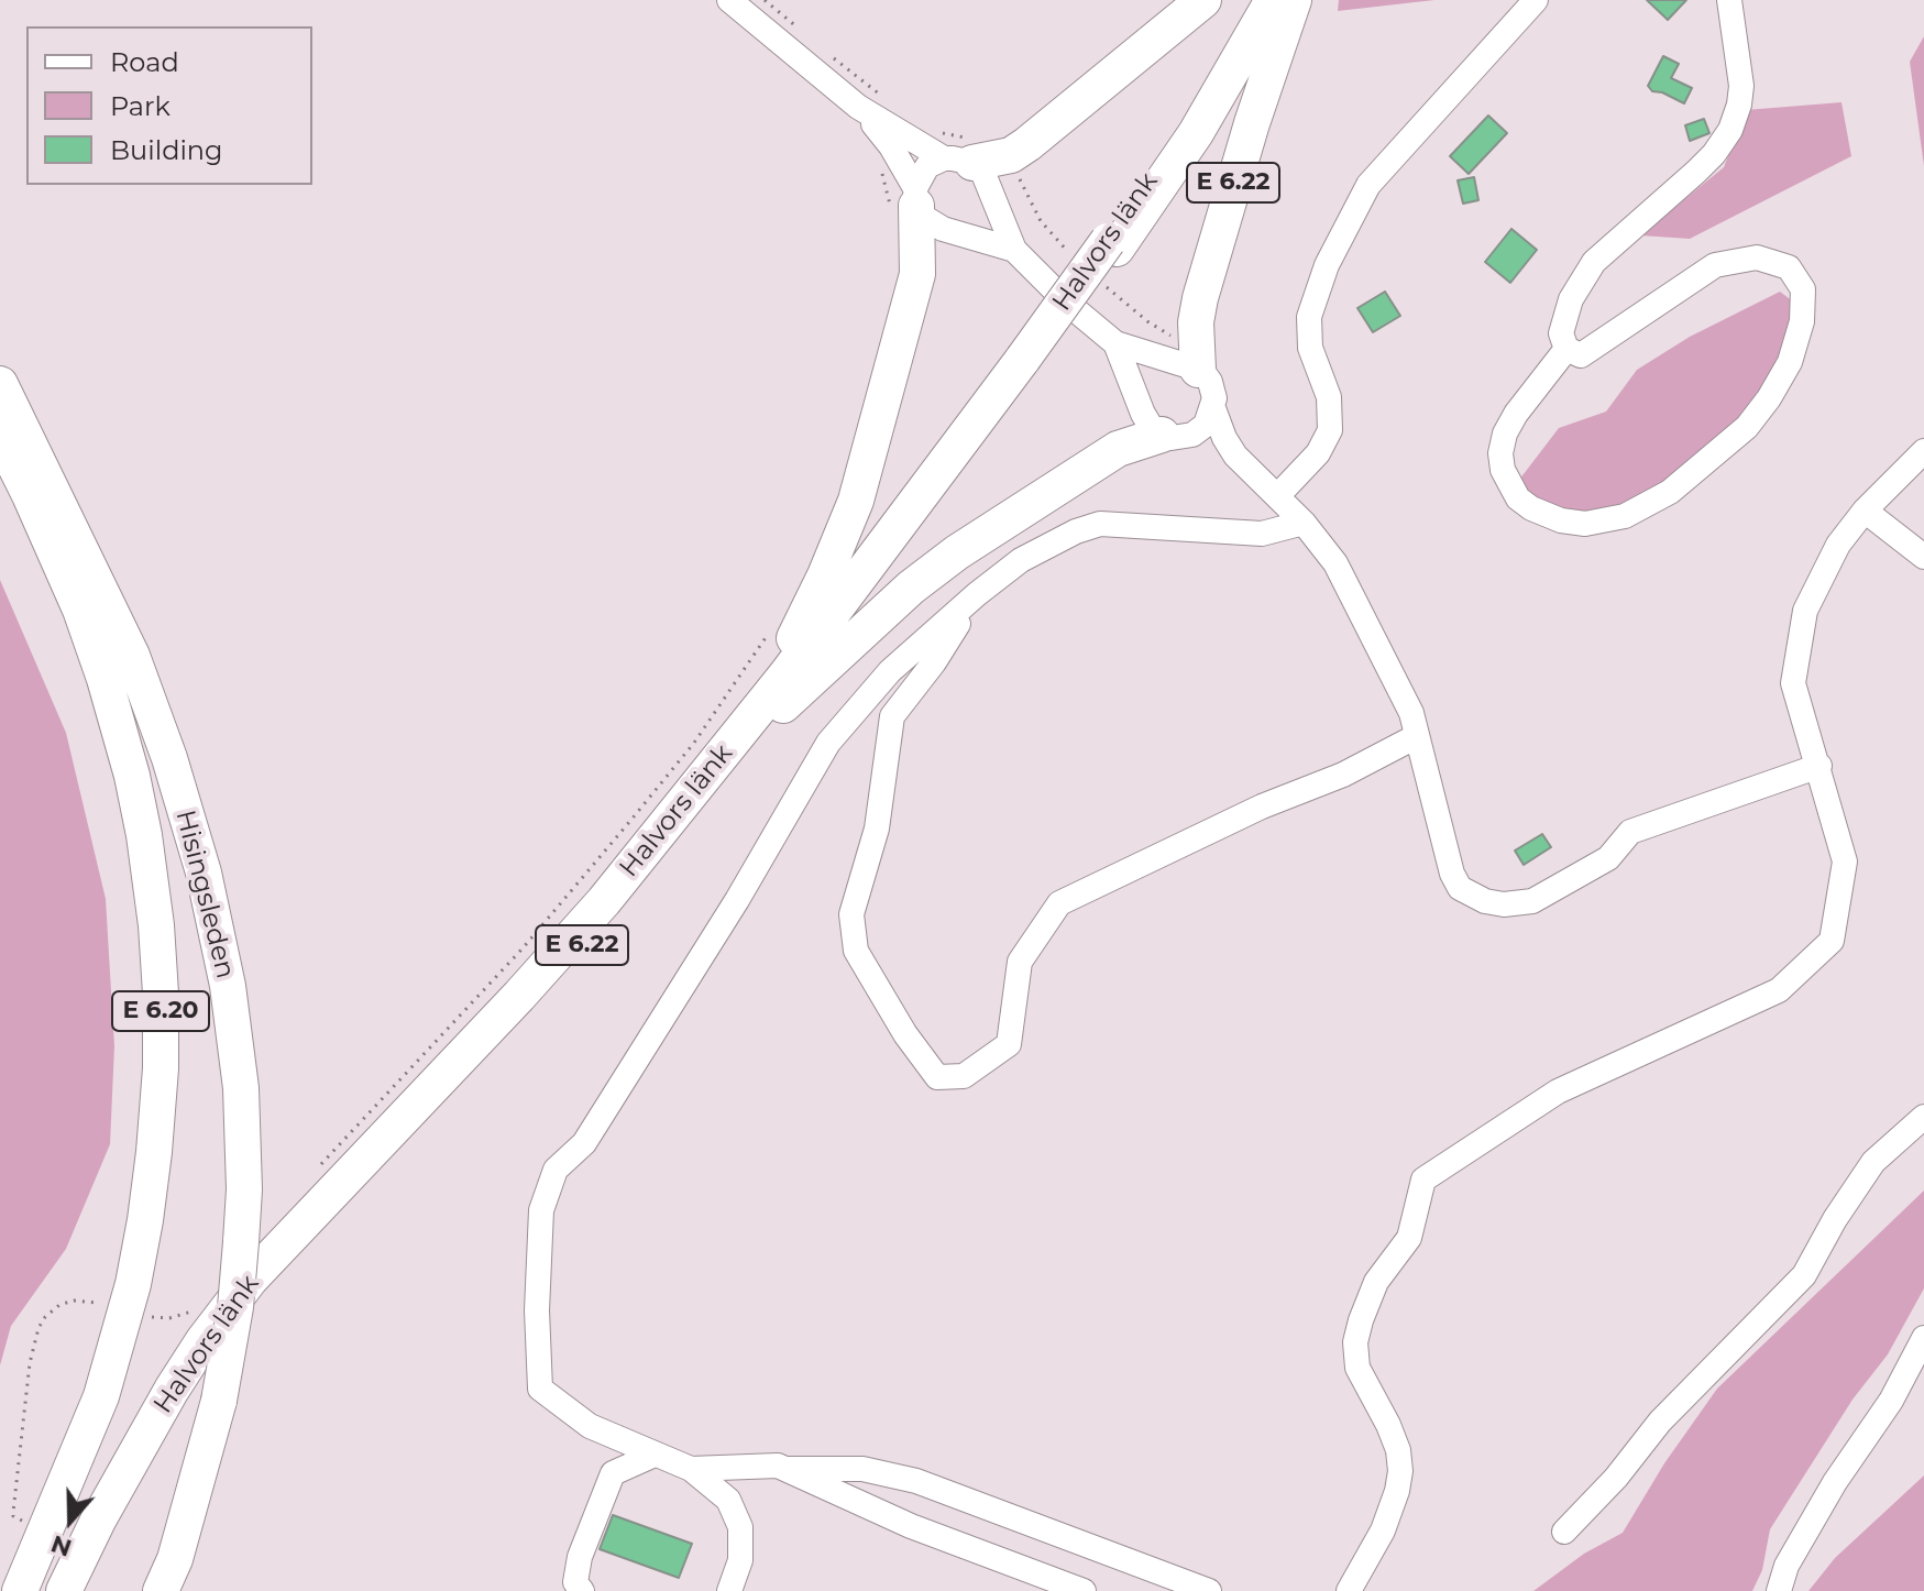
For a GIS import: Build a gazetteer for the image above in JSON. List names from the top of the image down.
{
  "streets": {
    "highway": [
      "E 6.22",
      "Halvors länk",
      "Hisingsleden",
      "E 6.20"
    ]
  },
  "crossings": [
    ["E 6.22", "Halvors länk"]
  ],
  "legend": ["Road", "Park", "Building"],
  "north": "bottom"
}
